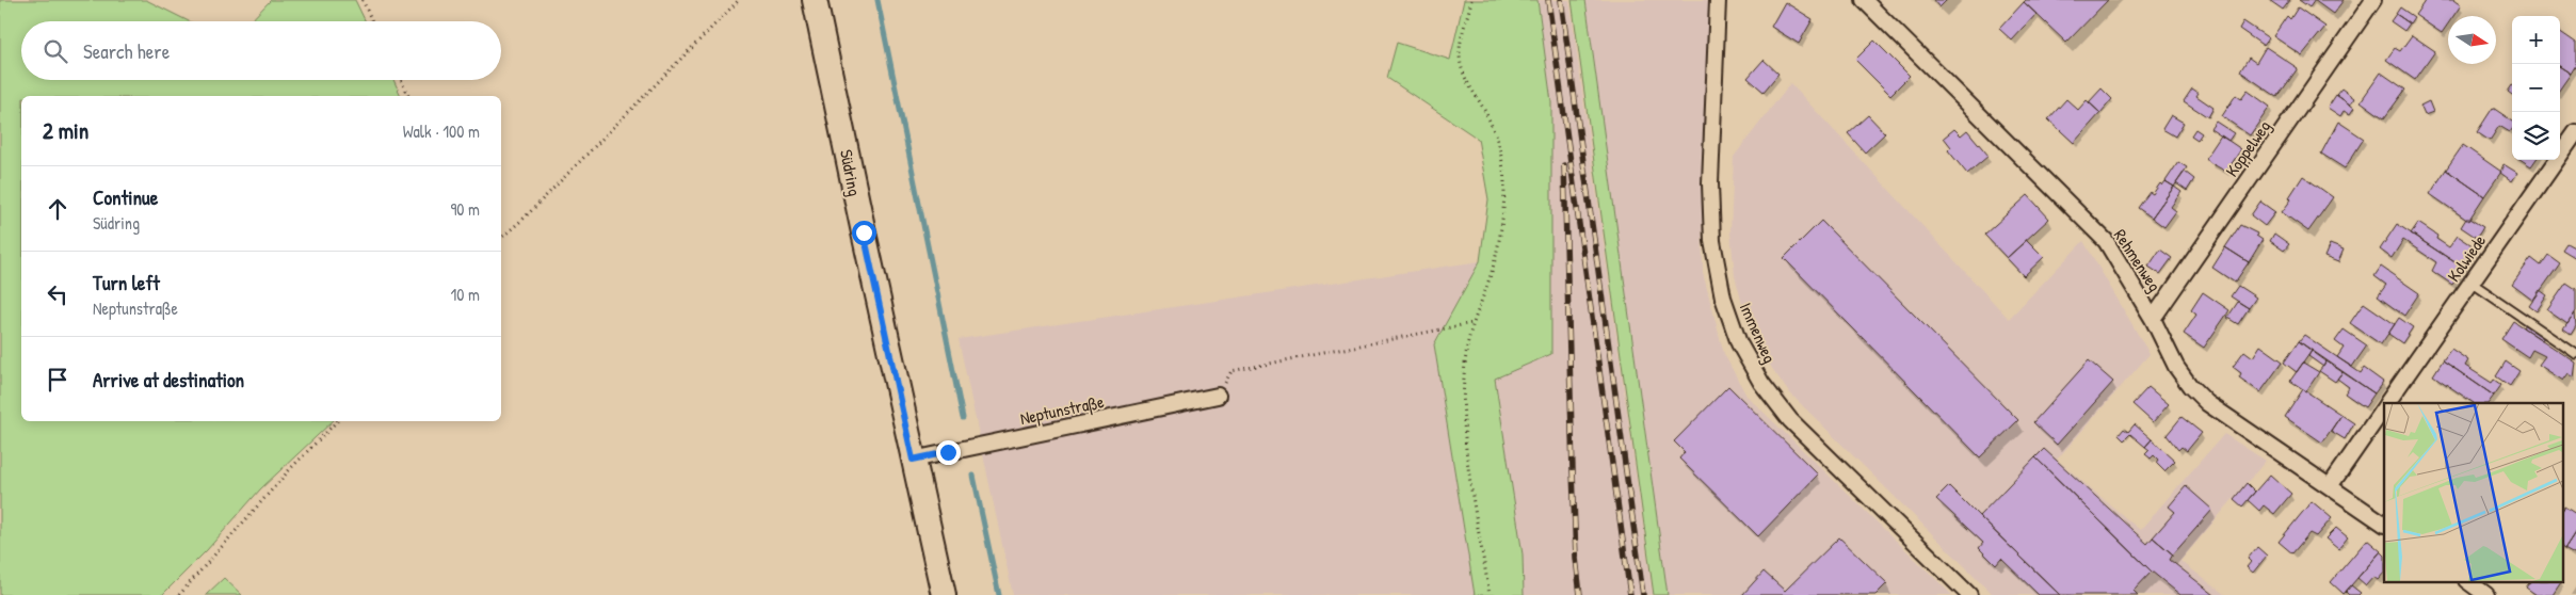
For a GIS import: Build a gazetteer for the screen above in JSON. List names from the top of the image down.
{
  "streets": {
    "main road": ["Südring"],
    "street": [
      "Koppelweg",
      "Kolwiede",
      "Rehmenweg",
      "Immenweg",
      "Neptunstraße"
    ]
  },
  "crossings": [
    ["Koppelweg", "Rehmenweg"],
    ["Südring", "Neptunstraße"],
    ["Kolwiede", "Rehmenweg"]
  ],
  "north": "right",
  "page": {
    "map_buttons": ["+", "−"],
    "search": "Search here",
    "heading": ["2 min", "Walk · 100 m"],
    "list": [
      ["Continue", "Südring", "90 m"],
      ["Turn left", "Neptunstraße", "10 m"],
      "Arrive at destination"
    ]
  }
}
